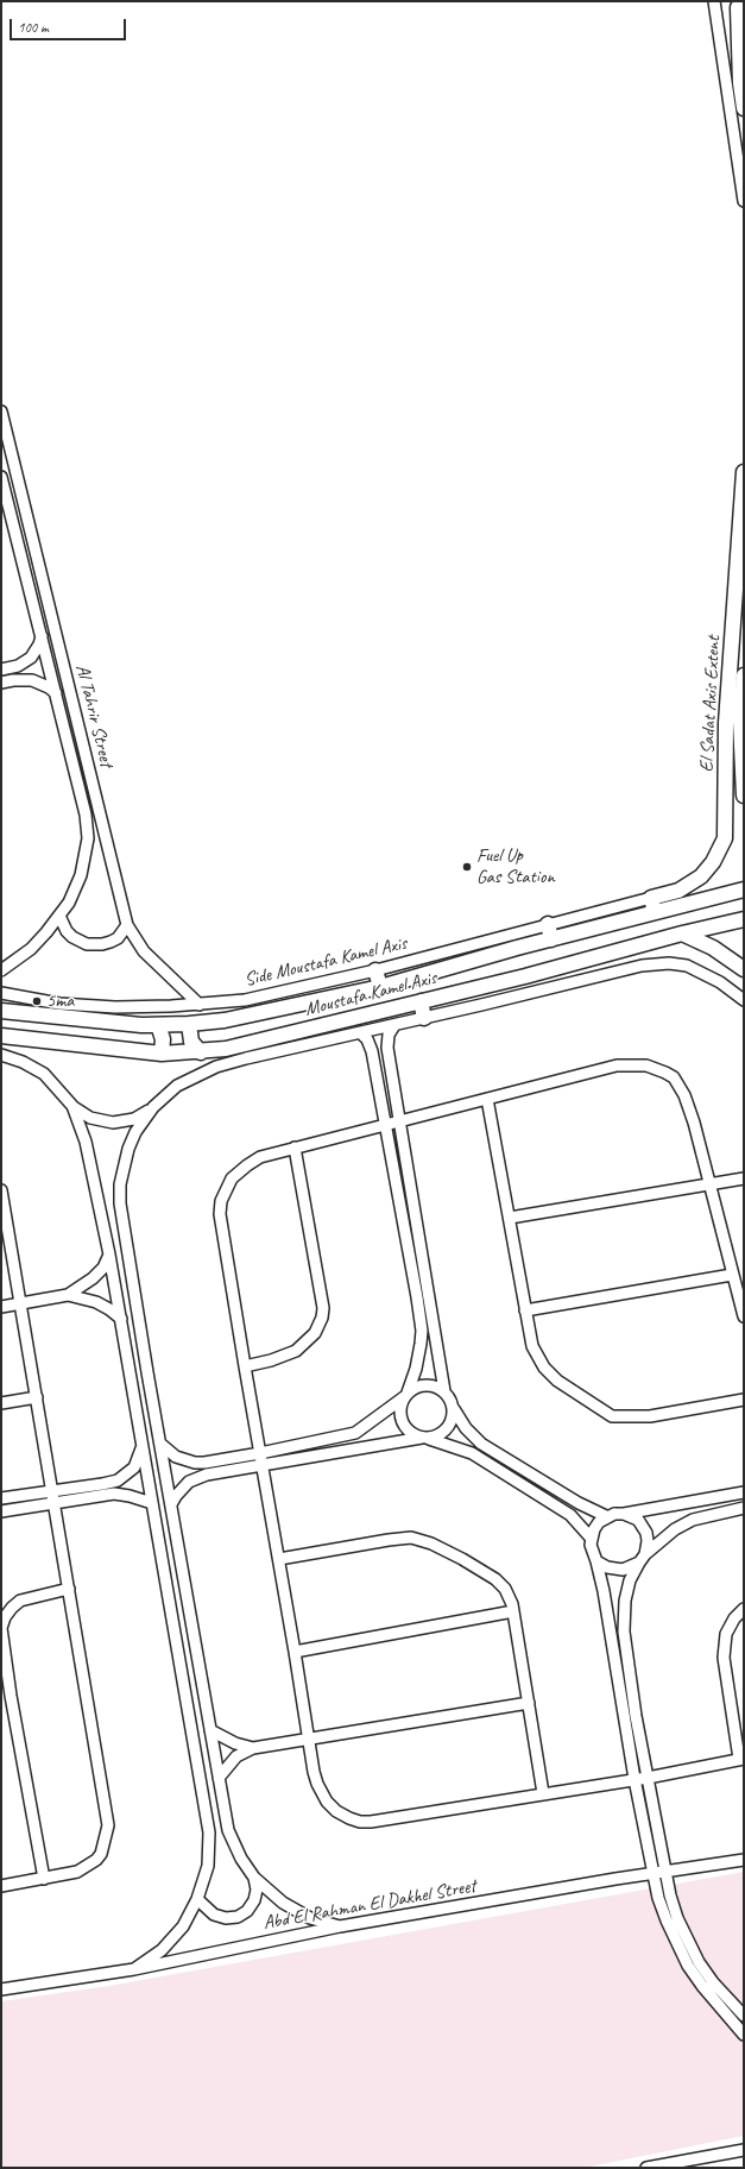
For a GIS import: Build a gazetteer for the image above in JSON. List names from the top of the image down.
{
  "streets": {
    "main road": ["El Sadat Axis Extent", "Moustafa Kamel Axis"],
    "street": ["Al Tahrir Street", "Side Moustafa Kamel Axis", "Abd El Rahman El Dakhel Street"]
  },
  "crossings": [
    ["El Sadat Axis Extent", "Side Moustafa Kamel Axis"],
    ["El Sadat Axis Extent", "Moustafa Kamel Axis"],
    ["Al Tahrir Street", "Side Moustafa Kamel Axis"],
    ["Side Moustafa Kamel Axis", "Moustafa Kamel Axis"]
  ],
  "places": ["Fuel Up Gas Station", "5ma"],
  "scale_bar": "100 m"
}
